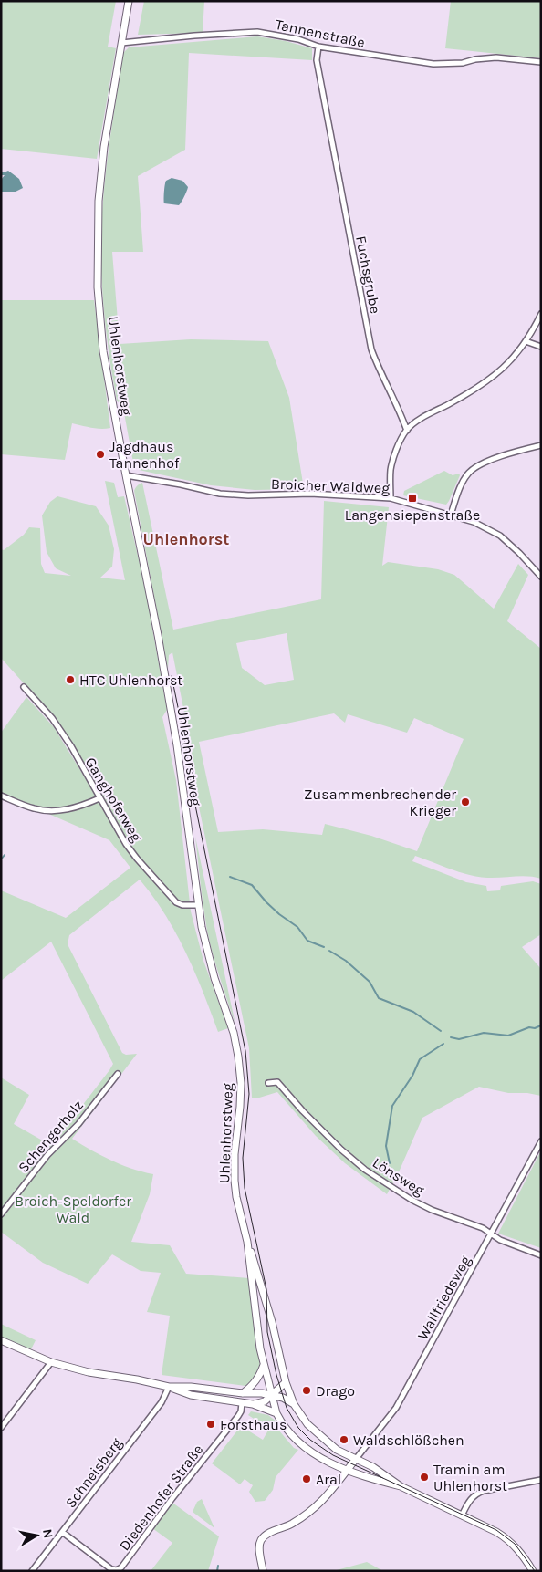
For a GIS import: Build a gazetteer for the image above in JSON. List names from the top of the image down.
{
  "streets": {
    "main road": ["Uhlenhorstweg"],
    "street": [
      "Tannenstraße",
      "Fuchsgrube",
      "Broicher Waldweg",
      "Ganghoferweg",
      "Schengerholz",
      "Lönsweg",
      "Wallfriedsweg",
      "Schneisberg",
      "Diedenhofer Straße"
    ]
  },
  "crossings": [
    ["Tannenstraße", "Fuchsgrube"],
    ["Tannenstraße", "Uhlenhorstweg"],
    ["Uhlenhorstweg", "Broicher Waldweg"],
    ["Uhlenhorstweg", "Ganghoferweg"],
    ["Uhlenhorstweg", "Wallfriedsweg"],
    ["Lönsweg", "Wallfriedsweg"],
    ["Schneisberg", "Diedenhofer Straße"]
  ],
  "districts": ["Uhlenhorst"],
  "parks": ["Broich-Speldorfer Wald"],
  "places": {
    "other": [
      "Jagdhaus Tannenhof",
      "HTC Uhlenhorst",
      "Zusammenbrechender Krieger",
      "Drago",
      "Forsthaus",
      "Waldschlößchen",
      "Tramin am Uhlenhorst",
      "Aral"
    ],
    "transit": ["Langensiepenstraße"]
  },
  "north": "right"
}
